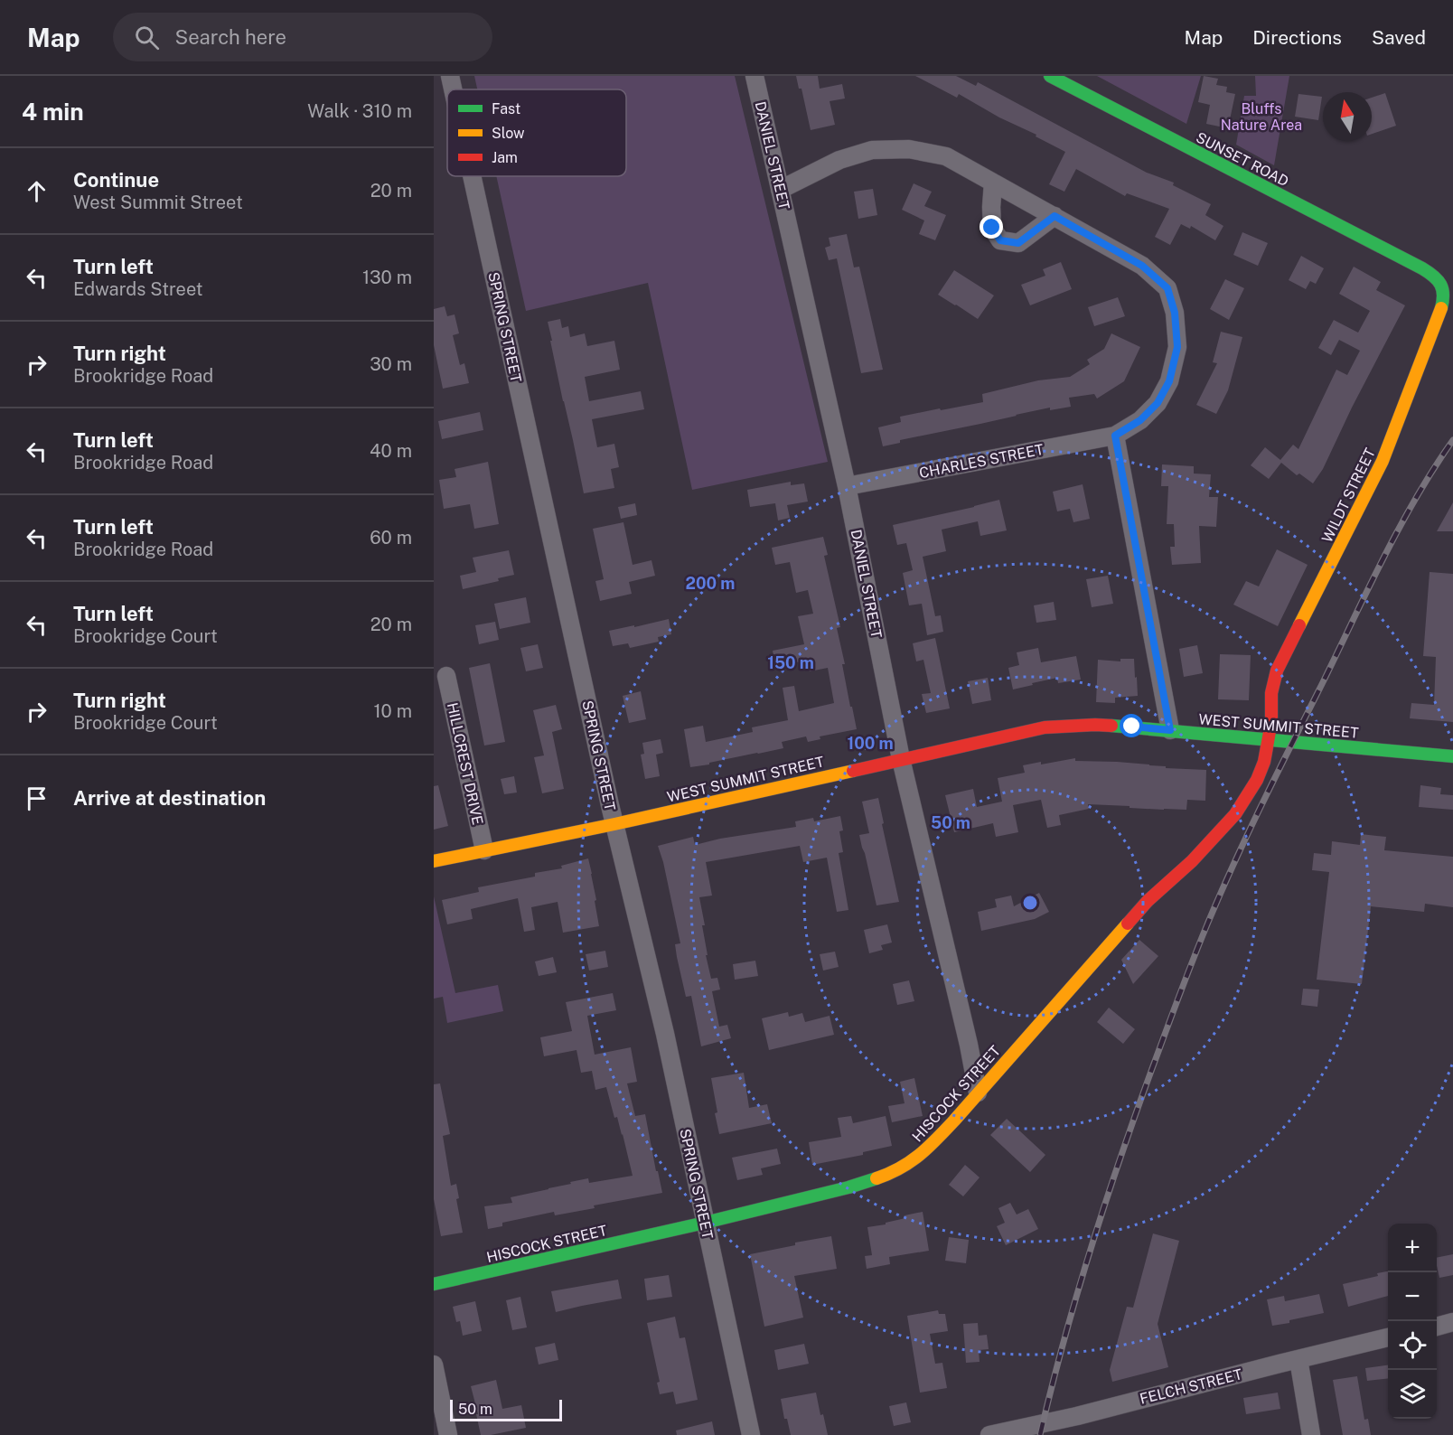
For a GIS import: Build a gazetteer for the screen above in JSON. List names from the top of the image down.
{
  "streets": {
    "street": [
      "DANIEL STREET",
      "SUNSET ROAD",
      "SPRING STREET",
      "CHARLES STREET",
      "WILDT STREET",
      "WEST SUMMIT STREET",
      "HILLCREST DRIVE",
      "HISCOCK STREET",
      "FELCH STREET"
    ]
  },
  "crossings": [
    ["DANIEL STREET", "CHARLES STREET"],
    ["DANIEL STREET", "WEST SUMMIT STREET"],
    ["DANIEL STREET", "HISCOCK STREET"],
    ["SUNSET ROAD", "WILDT STREET"],
    ["SPRING STREET", "WEST SUMMIT STREET"],
    ["SPRING STREET", "HISCOCK STREET"],
    ["WILDT STREET", "WEST SUMMIT STREET"],
    ["WILDT STREET", "HISCOCK STREET"],
    ["WEST SUMMIT STREET", "HILLCREST DRIVE"],
    ["WEST SUMMIT STREET", "HISCOCK STREET"]
  ],
  "parks": ["Bluffs Nature Area"],
  "legend": ["Fast", "Slow", "Jam"],
  "scale_bar": "50 m",
  "north": "top",
  "page": {
    "header": "Map",
    "search": "Search here",
    "nav": ["Map", "Directions", "Saved"],
    "heading": ["4 min", "Walk · 310 m"],
    "list": [
      ["Continue", "West Summit Street", "20 m"],
      ["Turn left", "Edwards Street", "130 m"],
      ["Turn right", "Brookridge Road", "30 m"],
      ["Turn left", "Brookridge Road", "40 m"],
      ["Turn left", "Brookridge Road", "60 m"],
      ["Turn left", "Brookridge Court", "20 m"],
      ["Turn right", "Brookridge Court", "10 m"],
      "Arrive at destination"
    ],
    "map_buttons": ["+", "−"],
    "scale": "50 m"
  },
  "rings": [
    "200 m",
    "150 m",
    "100 m",
    "50 m"
  ]
}
